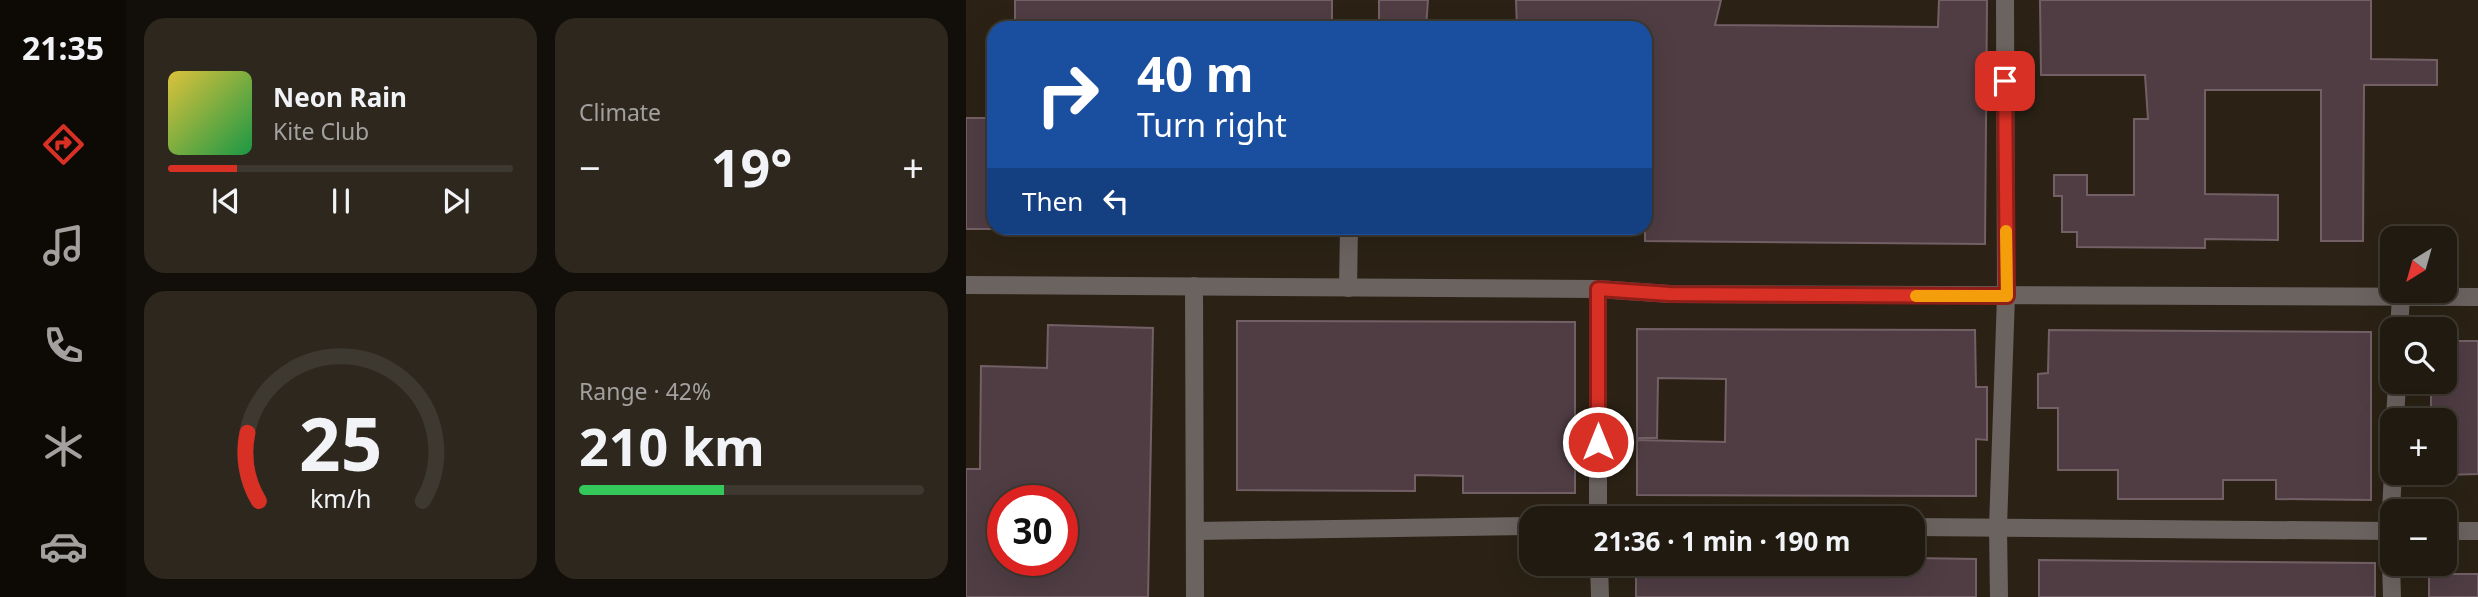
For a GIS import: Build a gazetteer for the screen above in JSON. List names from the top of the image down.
{
  "north": "bottom left",
  "page": {
    "tabs": "21:35",
    "tile": [
      "Climate",
      ["Range · 42%", "210 km"]
    ],
    "turn": ["40 m", "Turn right"],
    "song": ["Neon Rain", "Kite Club"],
    "heat": ["−", "19°", "+"],
    "then": "Then",
    "map_buttons": ["+", "−"],
    "limit": "30",
    "trip": "21:36 · 1 min · 190 m",
    "gauge": ["25", "km/h"]
  }
}
